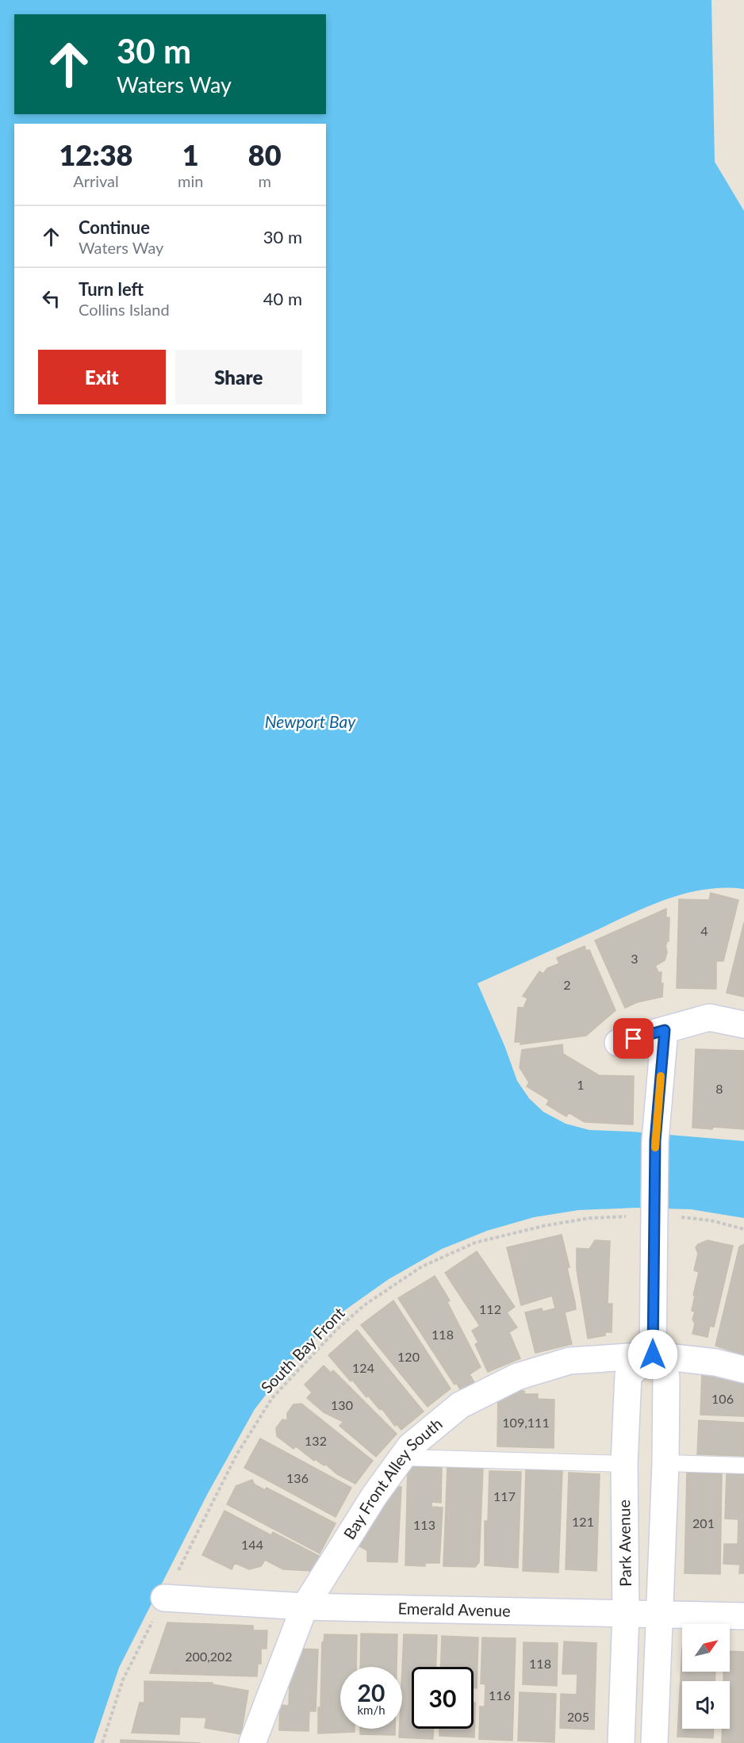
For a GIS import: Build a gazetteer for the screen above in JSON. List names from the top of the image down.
{
  "streets": {
    "street": ["Bay Front Alley South", "Park Avenue", "Emerald Avenue"],
    "path": ["South Bay Front"]
  },
  "crossings": [
    ["South Bay Front", "Emerald Avenue"],
    ["Bay Front Alley South", "Park Avenue"],
    ["Bay Front Alley South", "Emerald Avenue"],
    ["Park Avenue", "Emerald Avenue"]
  ],
  "water": ["Newport Bay"],
  "house_numbers": [
    "4",
    "3",
    "2",
    "1",
    "8",
    "112",
    "118",
    "120",
    "124",
    "106",
    "130",
    "109,111",
    "132",
    "136",
    "117",
    "121",
    "201",
    "113",
    "144",
    "200,202",
    "118",
    "116",
    "205"
  ],
  "north": "top right",
  "page": {
    "turn": ["30 m", "Waters Way"],
    "eta": [
      "12:38",
      "Arrival",
      "1",
      "min",
      "80",
      "m"
    ],
    "list": [
      {
        "name": "Continue",
        "note": "Waters Way",
        "value": "30 m"
      },
      {
        "name": "Turn left",
        "note": "Collins Island",
        "value": "40 m"
      }
    ],
    "buttons": ["Exit", "Share"],
    "speed": "20 km/h",
    "limit": "30"
  }
}
